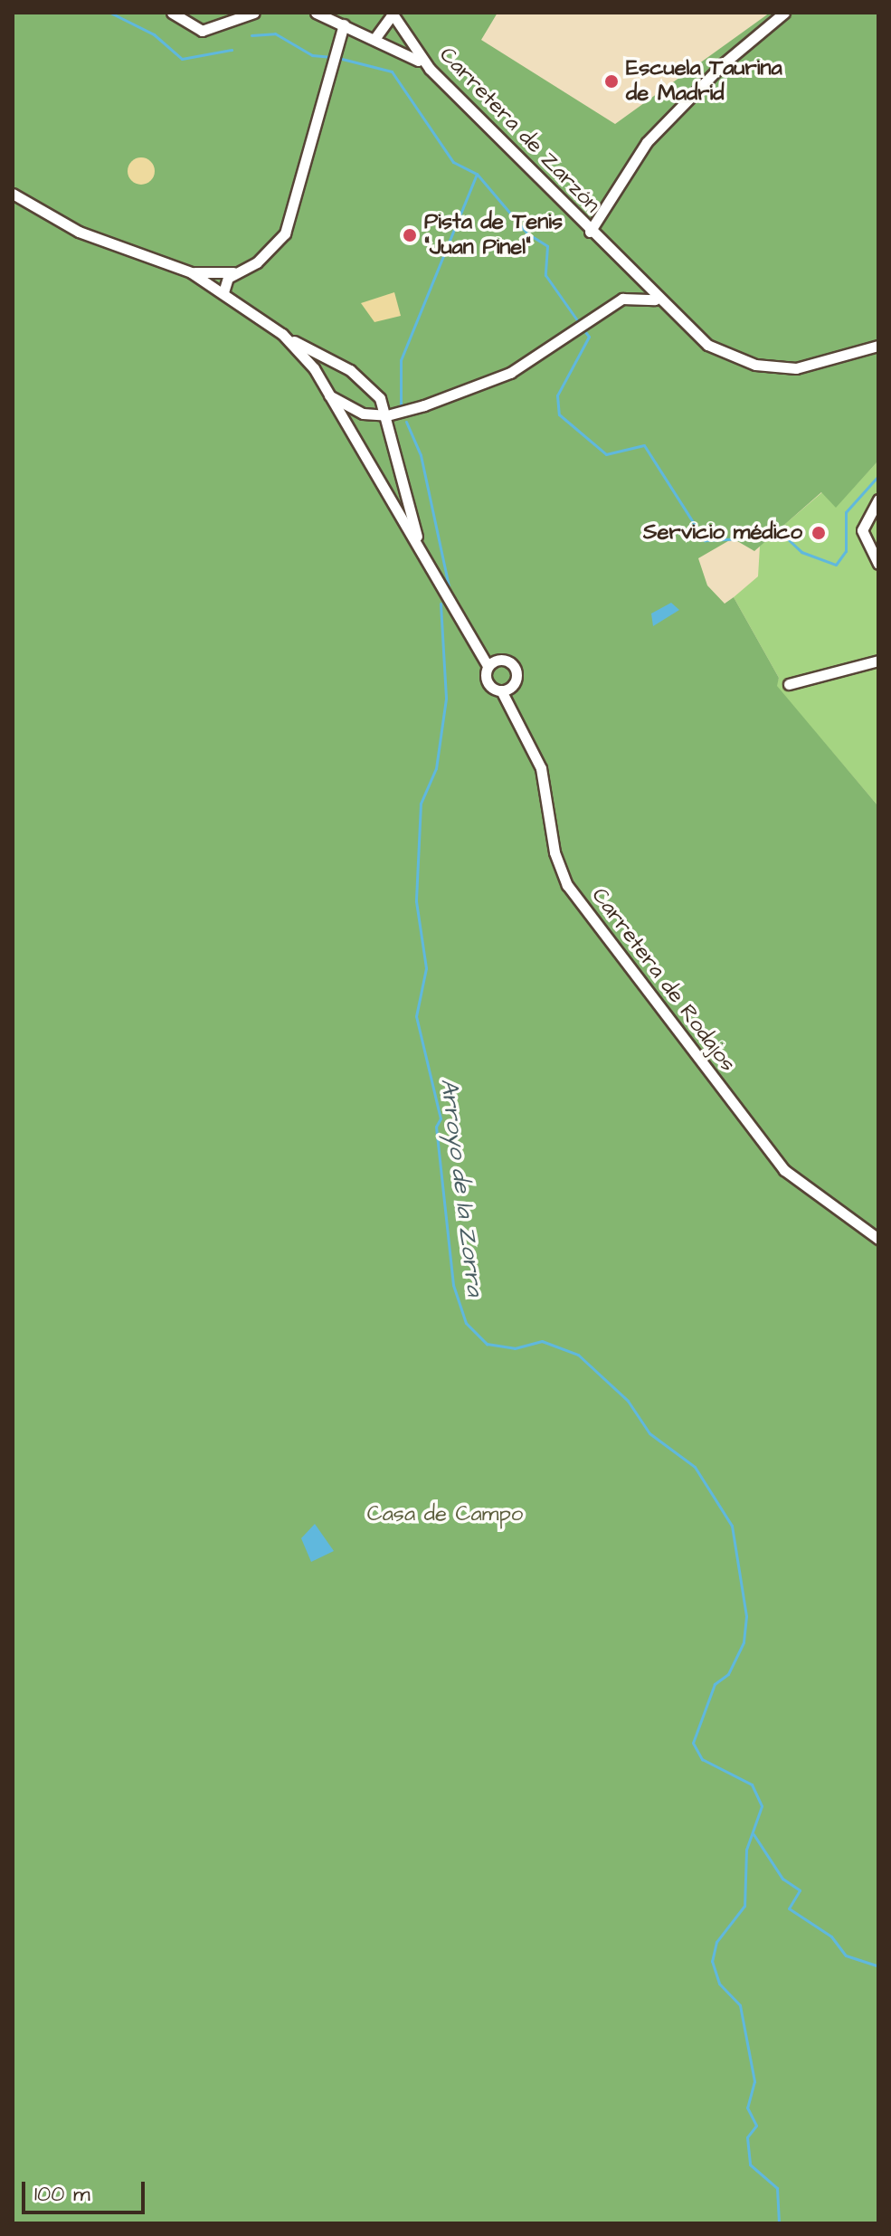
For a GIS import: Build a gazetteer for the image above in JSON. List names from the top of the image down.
{
  "streets": {
    "street": ["Carretera de Zarzón", "Carretera de Rodajos"]
  },
  "water": ["Arroyo de la Zorra"],
  "parks": ["Casa de Campo"],
  "places": ["Escuela Taurina de Madrid", "Pista de Tenis \"Juan Pinel\"", "Servicio médico"],
  "scale_bar": "100 m"
}
